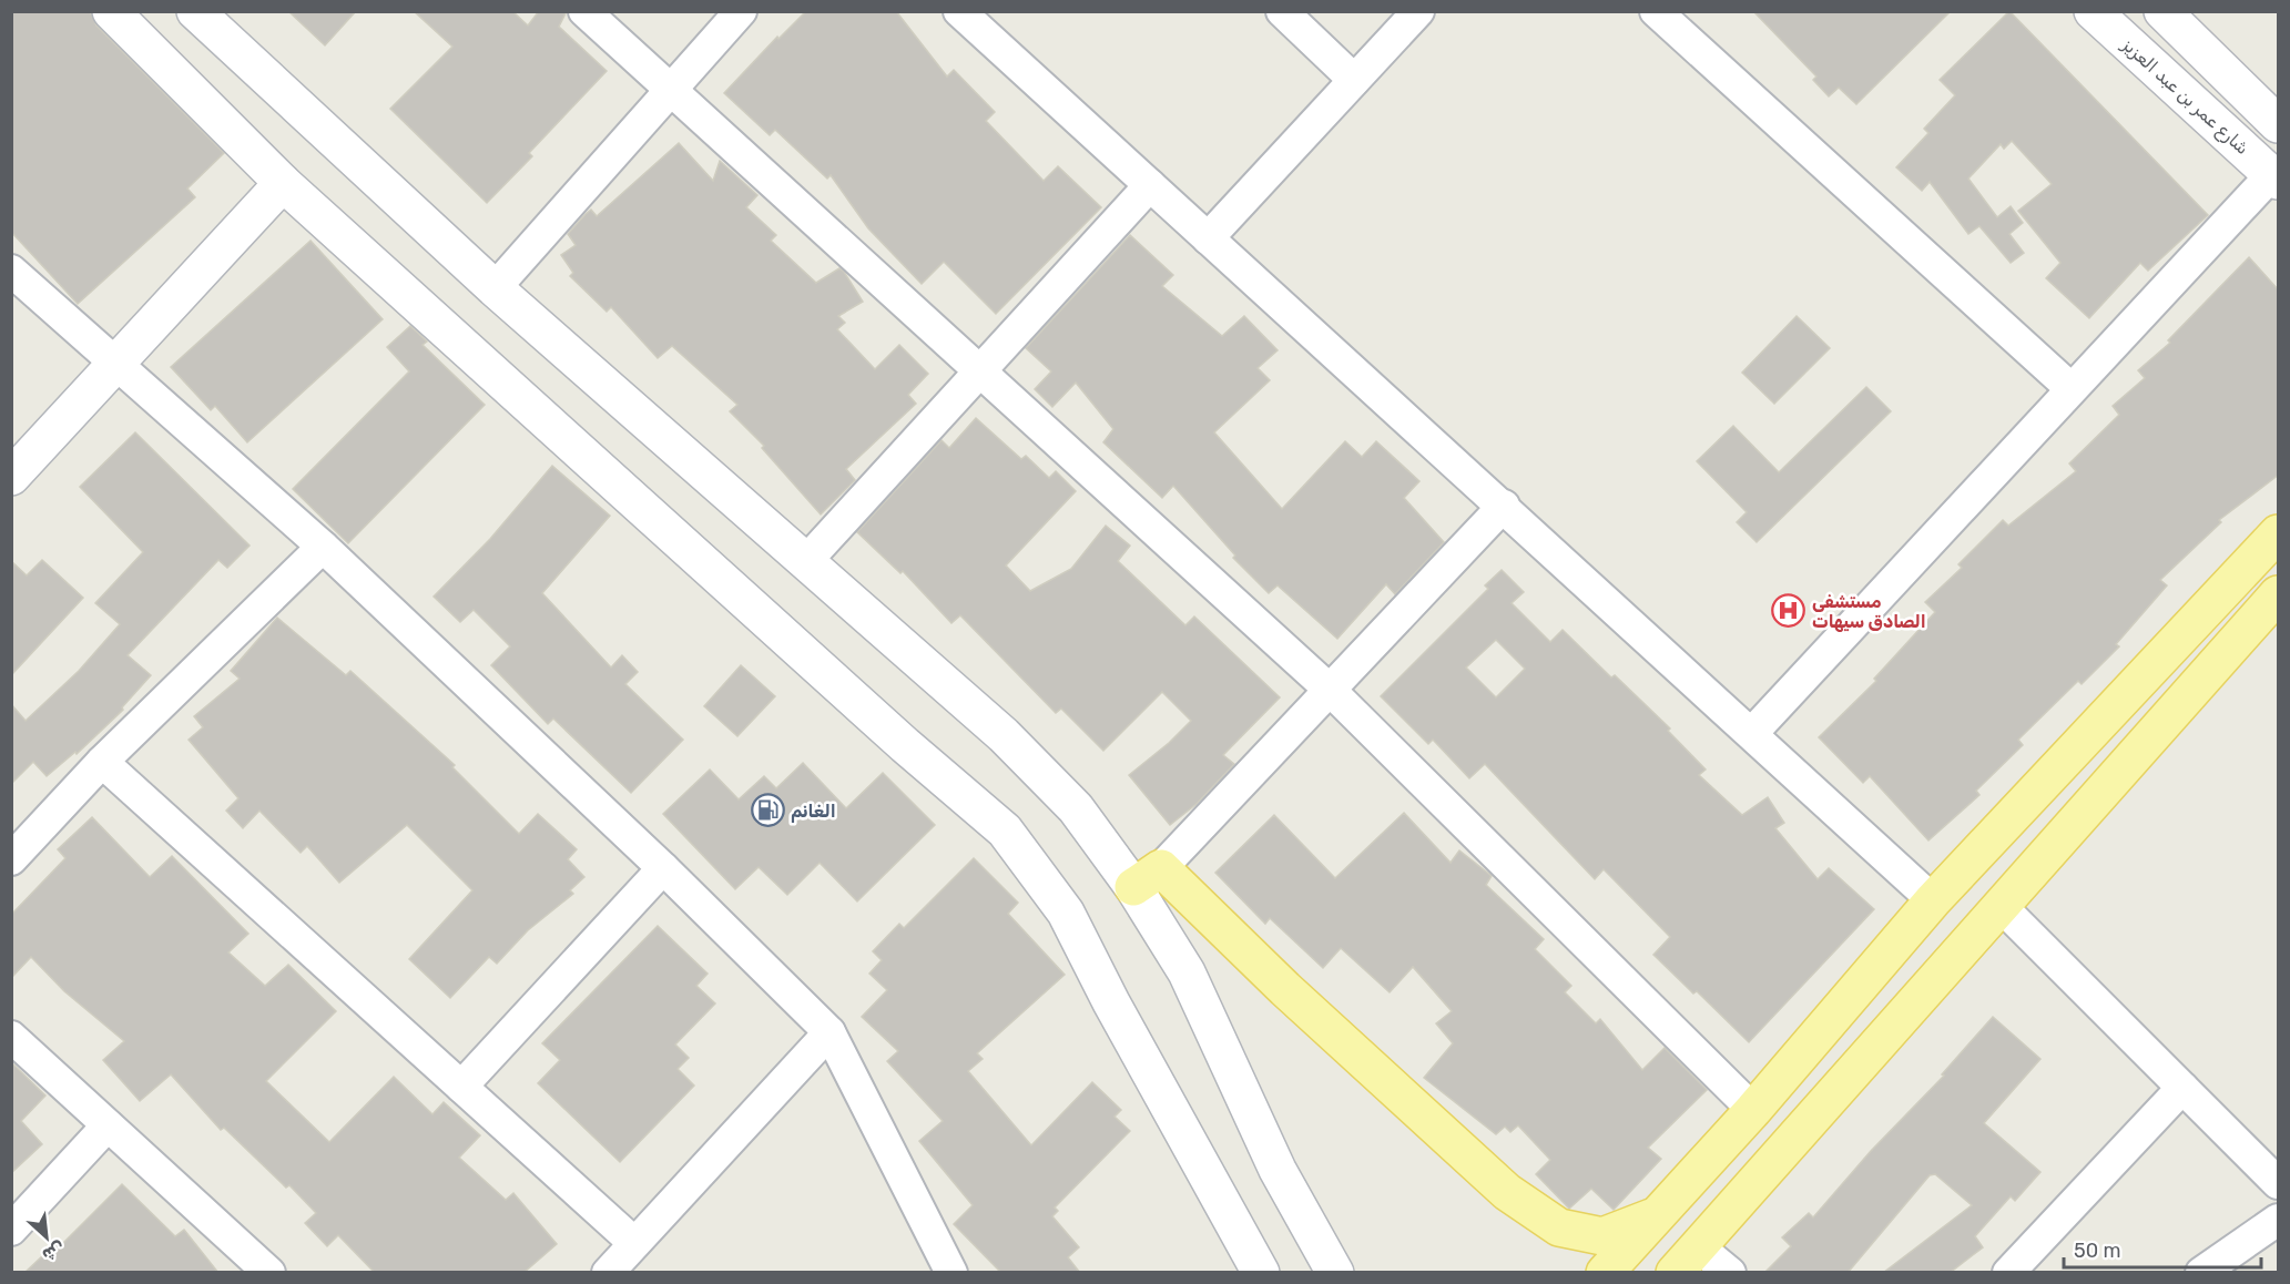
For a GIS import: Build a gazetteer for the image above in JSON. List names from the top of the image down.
{
  "streets": {
    "street": ["شارع عمر بن عبد العزيز"]
  },
  "places": {
    "hospital": ["مستشفى الصادق سيهات"],
    "fuel station": ["الغانم"]
  },
  "scale_bar": "50 m",
  "north": "bottom right"
}
